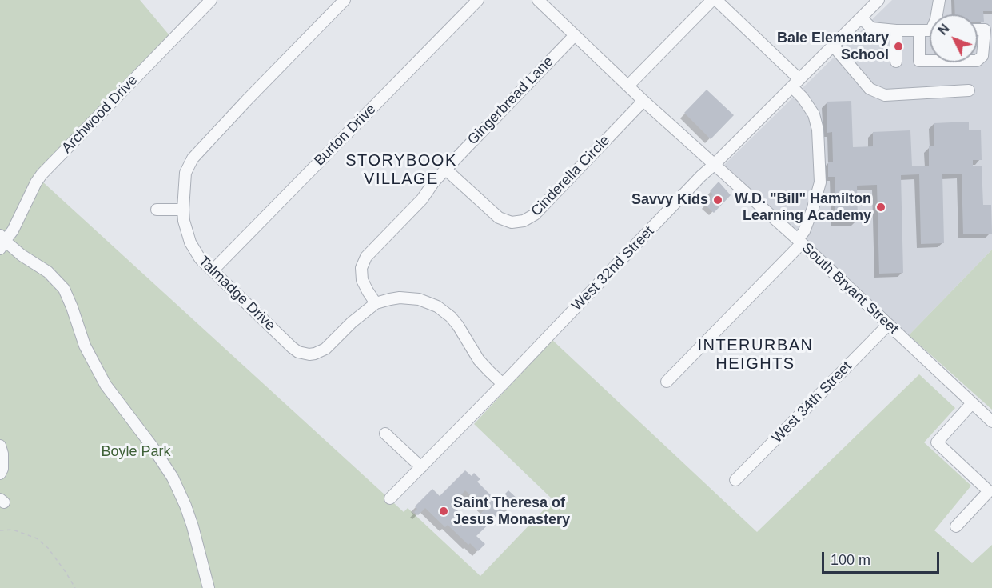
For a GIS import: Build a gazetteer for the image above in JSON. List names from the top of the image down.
{
  "streets": {
    "street": [
      "Gingerbread Lane",
      "Archwood Drive",
      "Burton Drive",
      "Cinderella Circle",
      "West 32nd Street",
      "South Bryant Street",
      "Talmadge Drive",
      "West 34th Street"
    ]
  },
  "crossings": [
    ["Gingerbread Lane", "Cinderella Circle"],
    ["Gingerbread Lane", "South Bryant Street"],
    ["Gingerbread Lane", "Talmadge Drive"],
    ["Burton Drive", "Talmadge Drive"],
    ["Cinderella Circle", "South Bryant Street"],
    ["West 32nd Street", "South Bryant Street"],
    ["West 32nd Street", "Talmadge Drive"],
    ["South Bryant Street", "West 34th Street"]
  ],
  "districts": ["STORYBOOK VILLAGE", "INTERURBAN HEIGHTS"],
  "parks": ["Boyle Park"],
  "places": [
    "Bale Elementary School",
    "Savvy Kids",
    "W.D. \"Bill\" Hamilton Learning Academy",
    "Saint Theresa of Jesus Monastery"
  ],
  "scale_bar": "100 m",
  "north": "top left"
}
